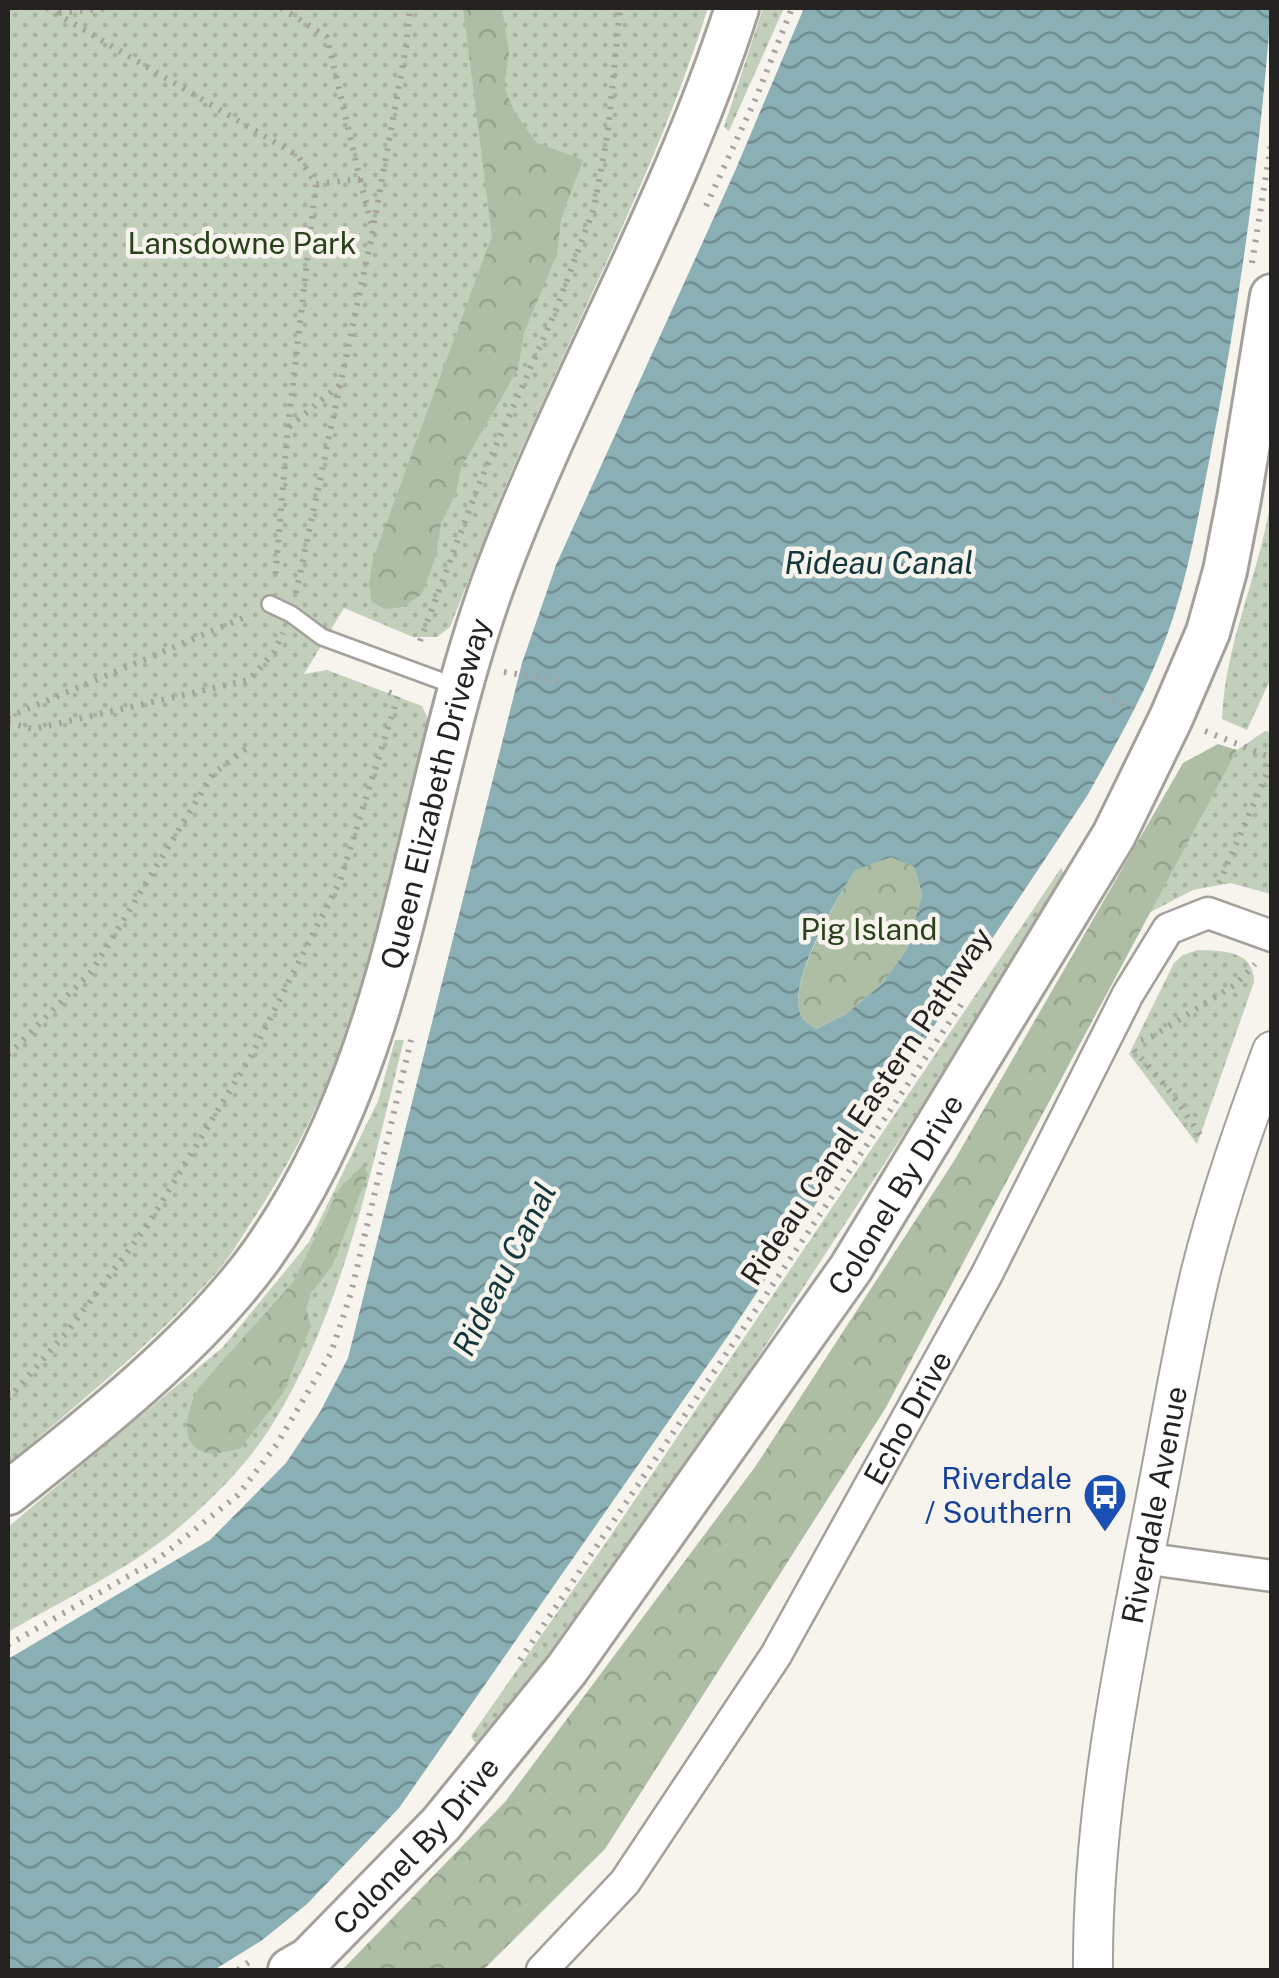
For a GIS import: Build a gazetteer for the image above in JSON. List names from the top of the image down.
{
  "streets": {
    "main road": ["Queen Elizabeth Driveway", "Colonel By Drive"],
    "street": ["Echo Drive", "Riverdale Avenue"],
    "path": ["Rideau Canal Eastern Pathway"]
  },
  "water": ["Rideau Canal"],
  "parks": ["Lansdowne Park", "Pig Island"],
  "places": {
    "bus stop": ["Riverdale / Southern"]
  }
}
